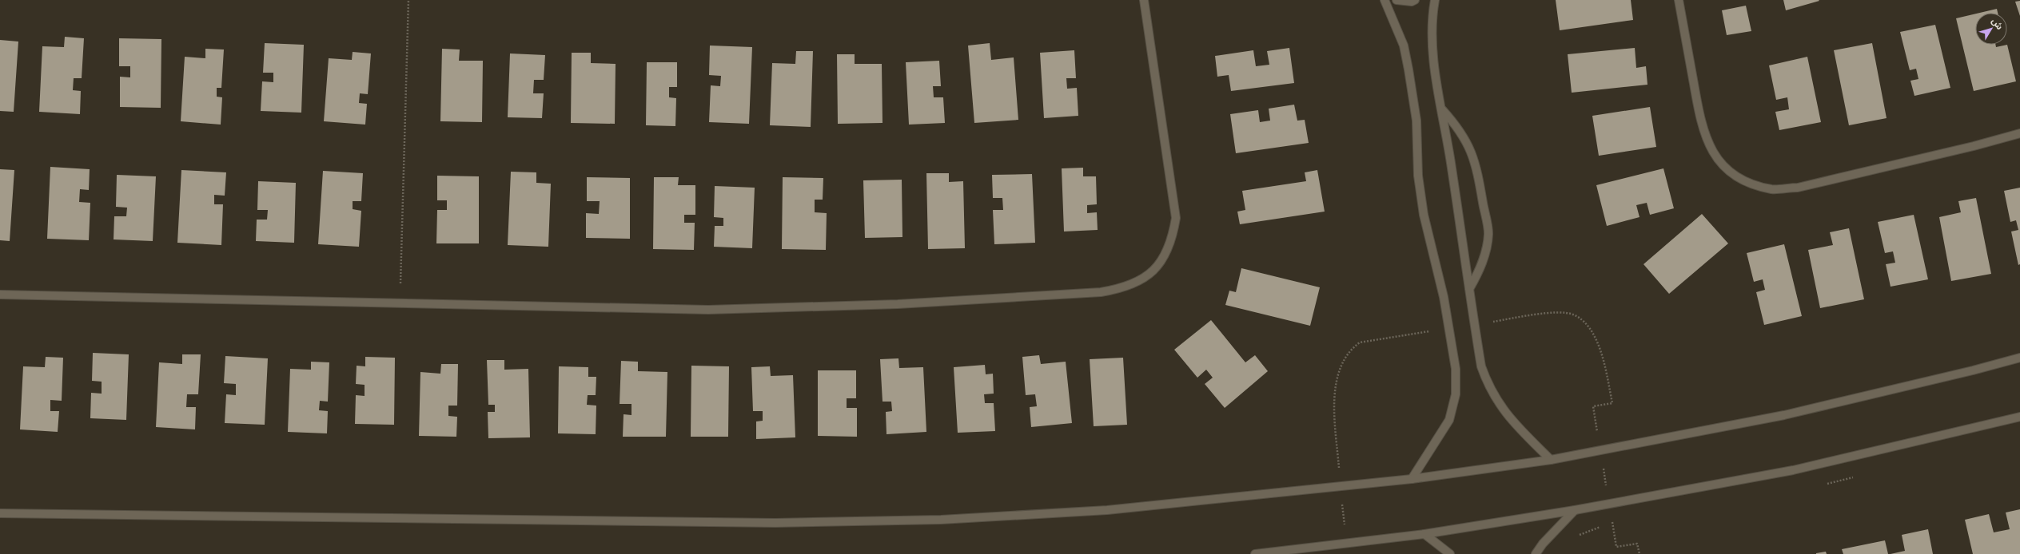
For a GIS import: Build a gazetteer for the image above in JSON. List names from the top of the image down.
{
  "north": "top right"
}
